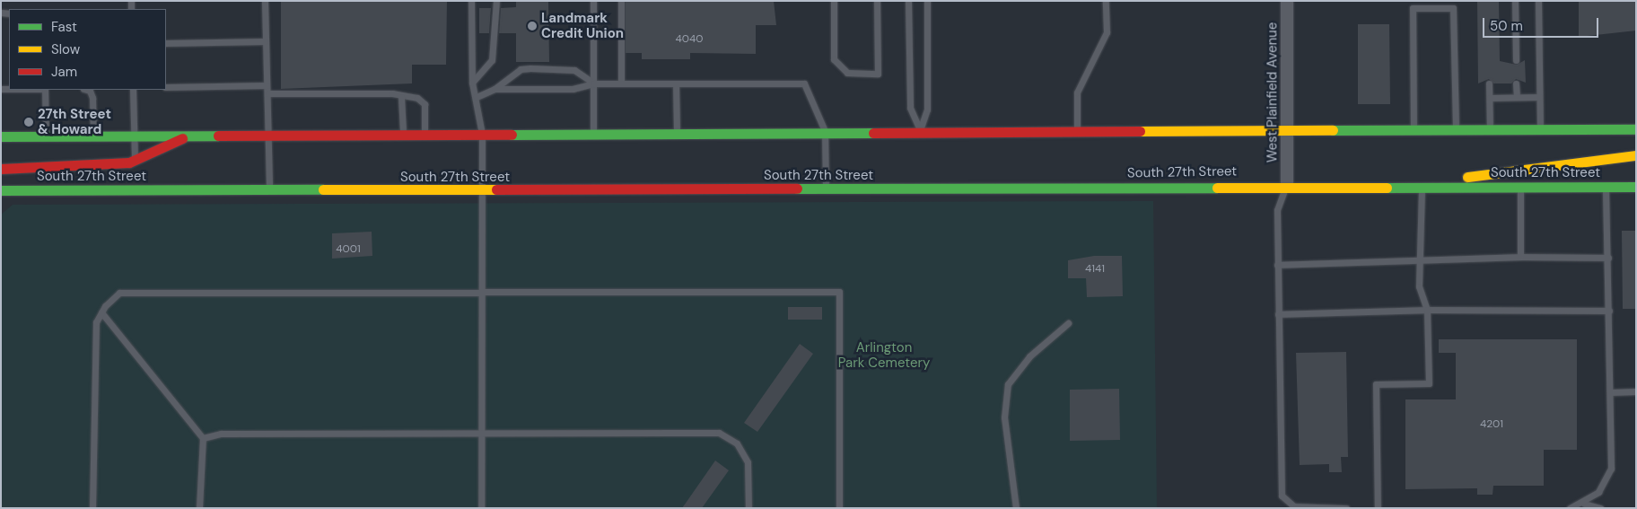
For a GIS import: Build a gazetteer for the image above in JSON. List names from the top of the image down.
{
  "streets": {
    "main road": ["South 27th Street"],
    "street": ["West Plainfield Avenue"]
  },
  "crossings": [
    ["West Plainfield Avenue", "South 27th Street"]
  ],
  "parks": ["Arlington Park Cemetery"],
  "places": ["Landmark Credit Union", "27th Street & Howard"],
  "house_numbers": [
    "4040",
    "4001",
    "4141",
    "4201"
  ],
  "legend": ["Fast", "Slow", "Jam"],
  "scale_bar": "50 m"
}
